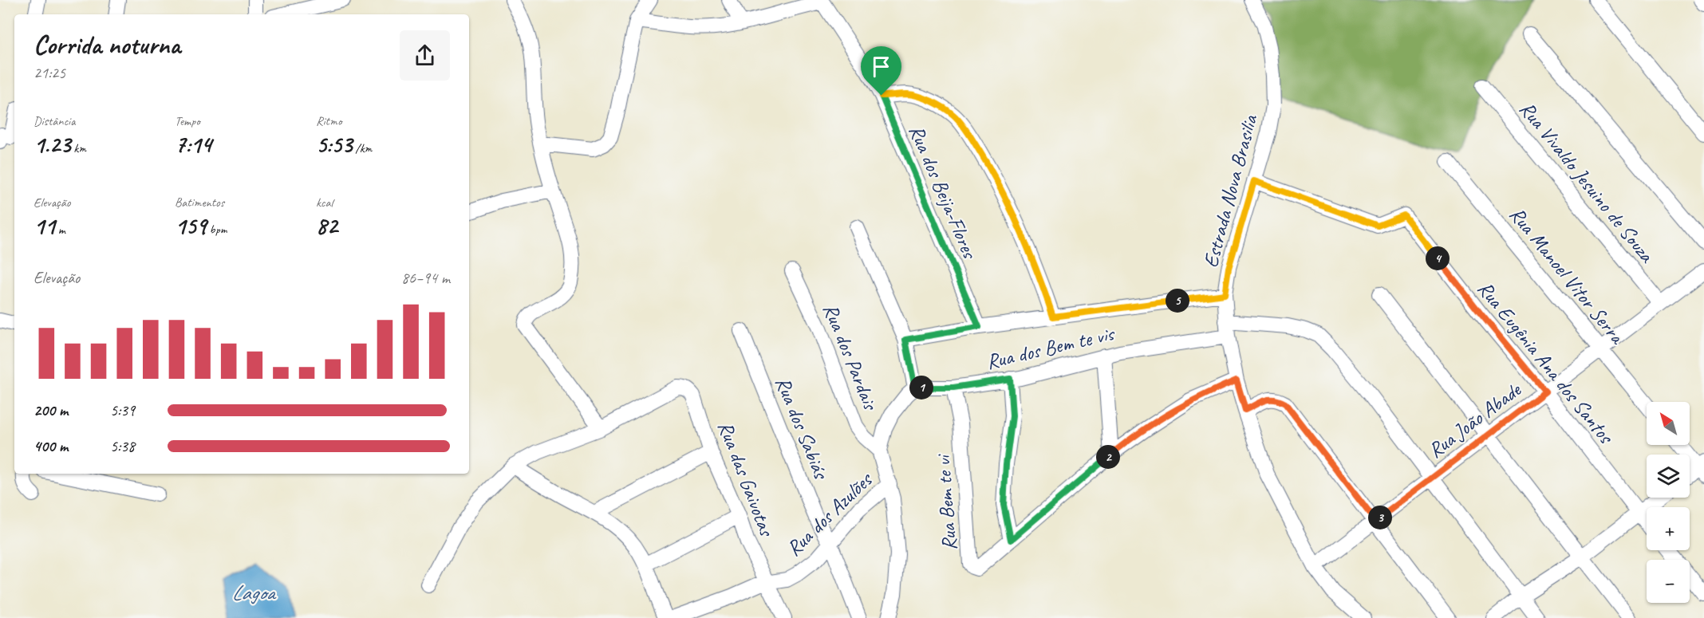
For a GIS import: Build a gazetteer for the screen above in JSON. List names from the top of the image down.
{
  "streets": {
    "street": [
      "Rua Vivaldo Jesuino de Souza",
      "Rua dos Beija-Flores",
      "Estrada Nova Brasilia",
      "Rua Manoel Vitor Serra",
      "Rua dos Bem te vis",
      "Rua dos Pardais",
      "Rua Eugênia Ana dos Santos",
      "Rua João Abade",
      "Rua dos Sabiás",
      "Rua das Gaivotas",
      "Rua Bem te vi",
      "Rua dos Azulões"
    ]
  },
  "crossings": [
    ["Rua Vivaldo Jesuino de Souza", "Rua João Abade"],
    ["Rua dos Beija-Flores", "Rua dos Bem te vis"],
    ["Estrada Nova Brasilia", "Rua dos Bem te vis"],
    ["Estrada Nova Brasilia", "Rua Eugênia Ana dos Santos"],
    ["Estrada Nova Brasilia", "Rua João Abade"],
    ["Estrada Nova Brasilia", "Rua Bem te vi"],
    ["Rua Manoel Vitor Serra", "Rua João Abade"],
    ["Rua dos Bem te vis", "Rua Bem te vi"],
    ["Rua dos Bem te vis", "Rua dos Azulões"],
    ["Rua dos Pardais", "Rua dos Azulões"],
    ["Rua Eugênia Ana dos Santos", "Rua João Abade"],
    ["Rua dos Sabiás", "Rua dos Azulões"],
    ["Rua das Gaivotas", "Rua dos Azulões"]
  ],
  "water": ["Lagoa"],
  "north": "top left",
  "page": {
    "heading": ["Corrida noturna", "21:25"],
    "stats": [
      ["Distância", "1.23 km"],
      ["Tempo", "7:14"],
      ["Ritmo", "5:53 /km"],
      ["Elevação", "11 m"],
      ["Batimentos", "159 bpm"],
      ["kcal", "82"]
    ],
    "pins": [
      "4",
      "5",
      "1",
      "2",
      "3"
    ],
    "chart": ["Elevação", "86–94 m"],
    "list": [
      {
        "name": "200 m",
        "note": "5:39"
      },
      {
        "name": "400 m",
        "note": "5:38"
      }
    ],
    "map_buttons": ["+", "−"]
  }
}
